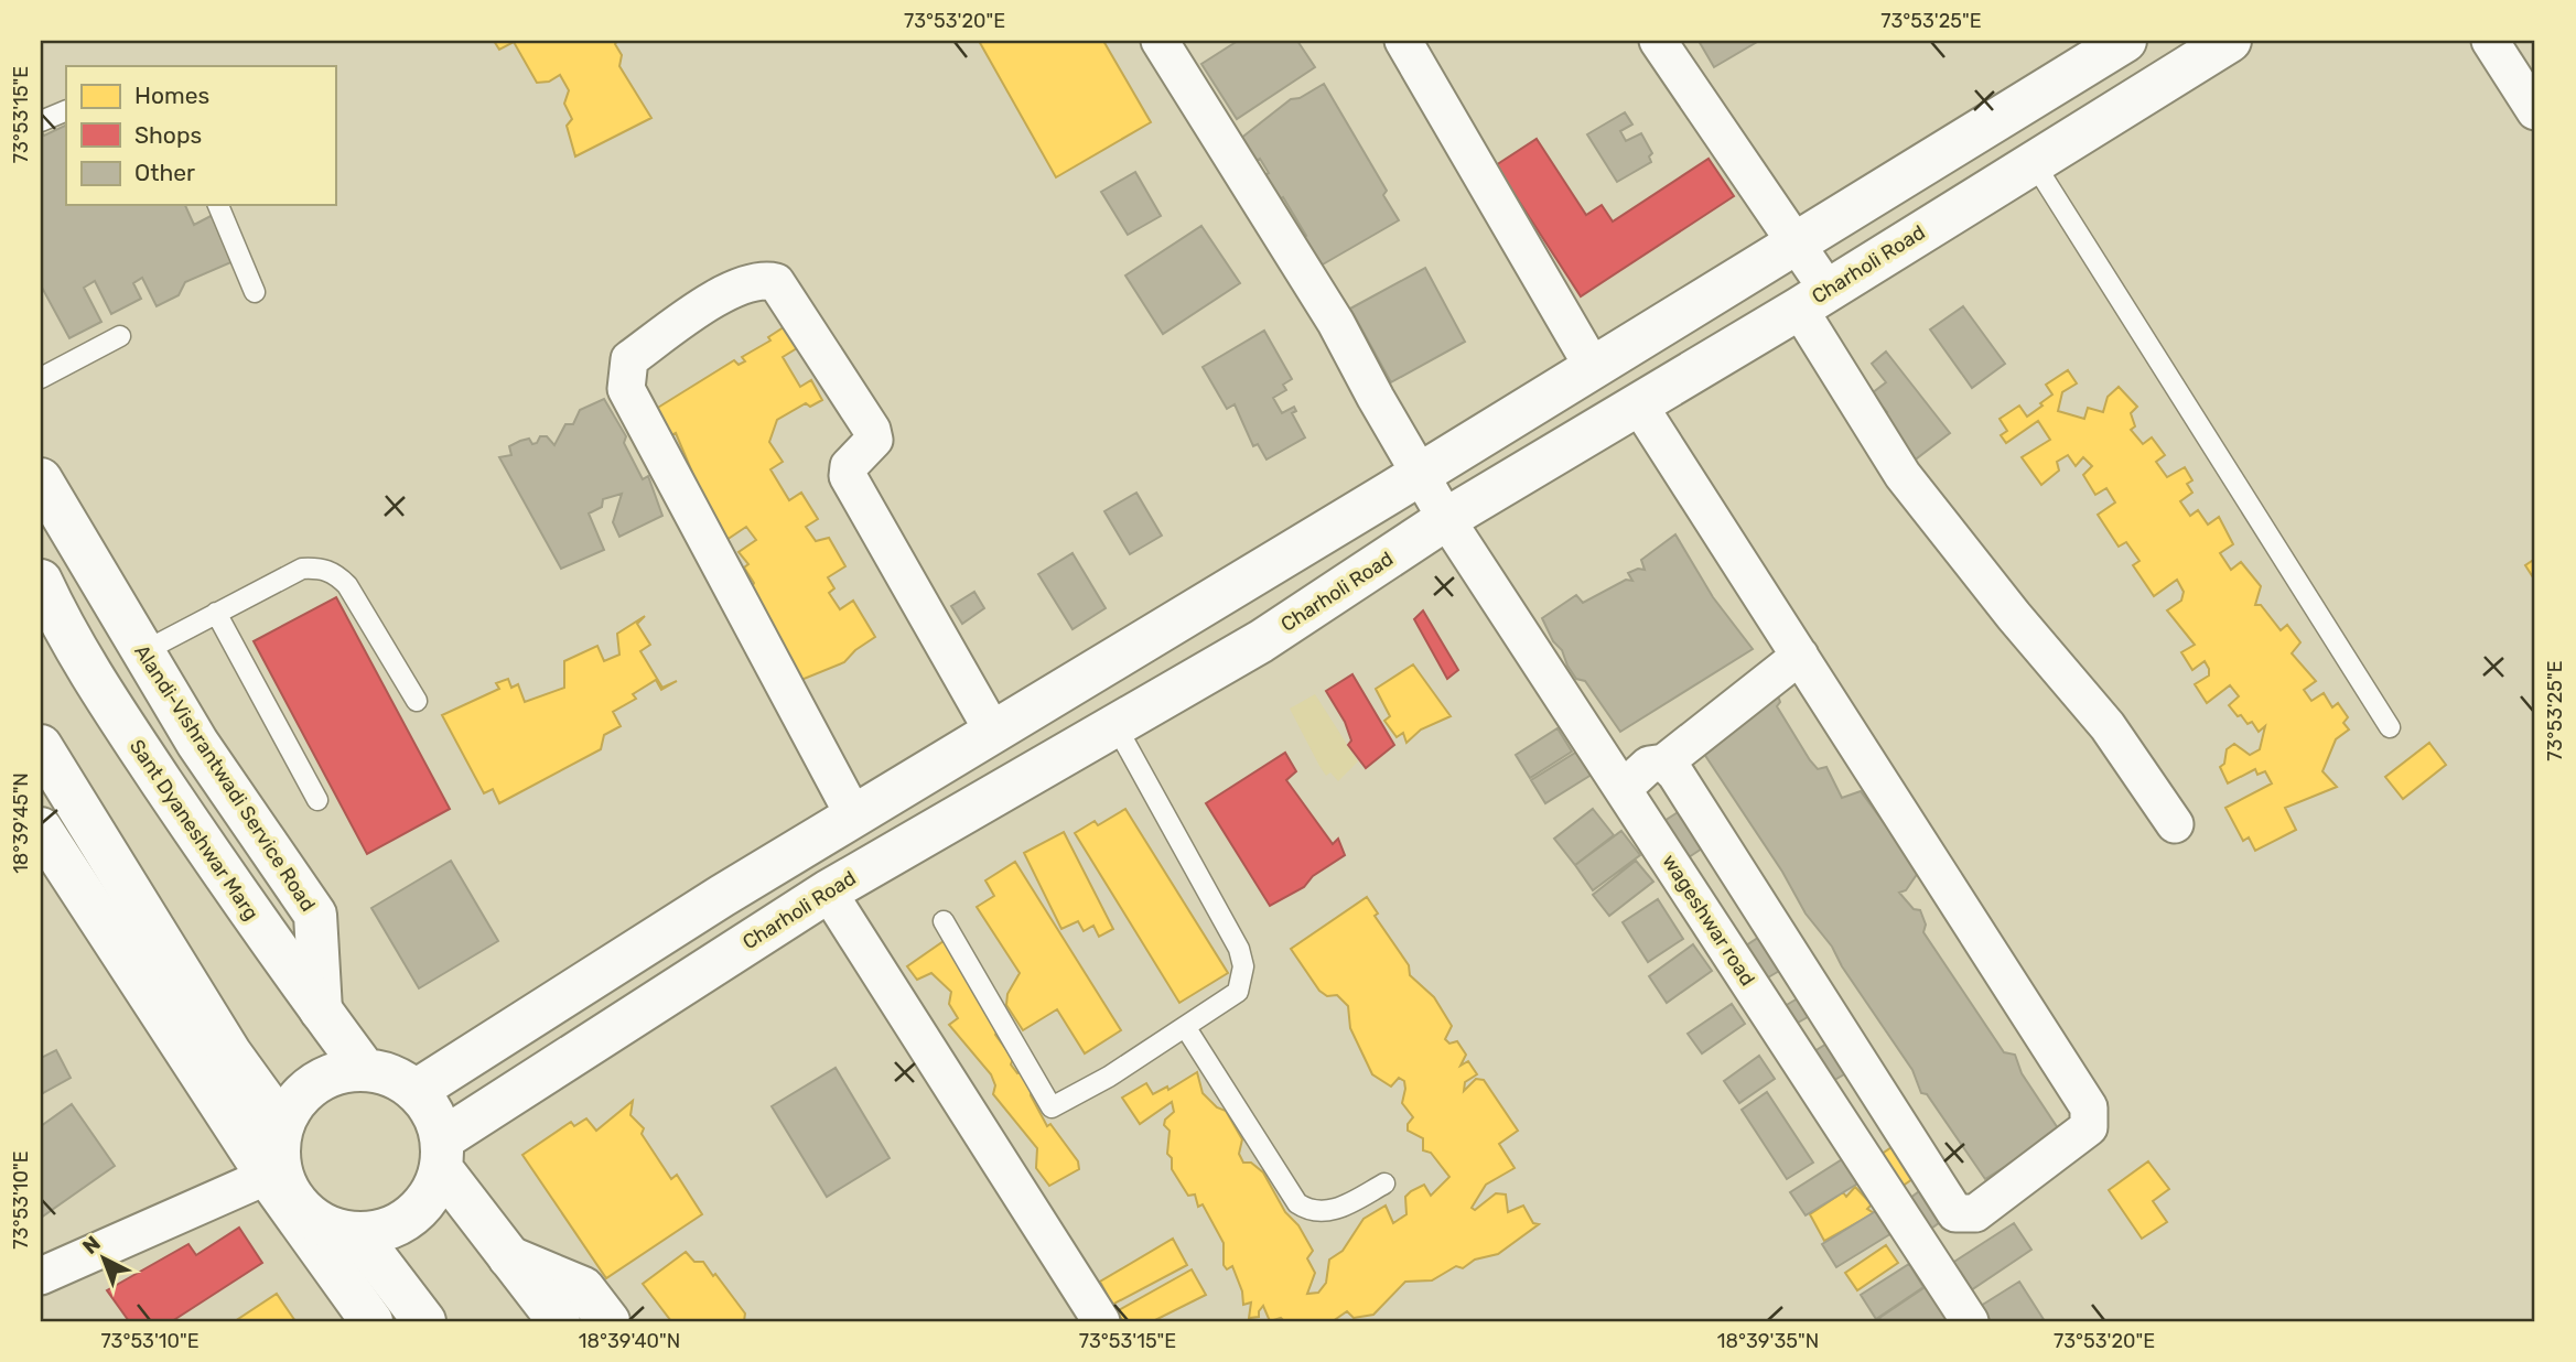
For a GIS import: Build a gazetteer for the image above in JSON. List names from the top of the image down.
{
  "streets": {
    "street": [
      "Charholi Road",
      "Alandi-Vishrantwadi Service Road",
      "Sant Dyaneshwar Marg",
      "wageshwar road"
    ]
  },
  "crossings": [
    ["Charholi Road", "Sant Dyaneshwar Marg"],
    ["Charholi Road", "wageshwar road"],
    ["Alandi-Vishrantwadi Service Road", "Sant Dyaneshwar Marg"]
  ],
  "legend": ["Homes", "Shops", "Other"],
  "north": "top left",
  "coordinates": [
    "73°53'20\"E",
    "73°53'25\"E",
    "73°53'15\"E",
    "18°39'45\"N",
    "73°53'10\"E",
    "18°39'40\"N",
    "18°39'35\"N"
  ]
}
